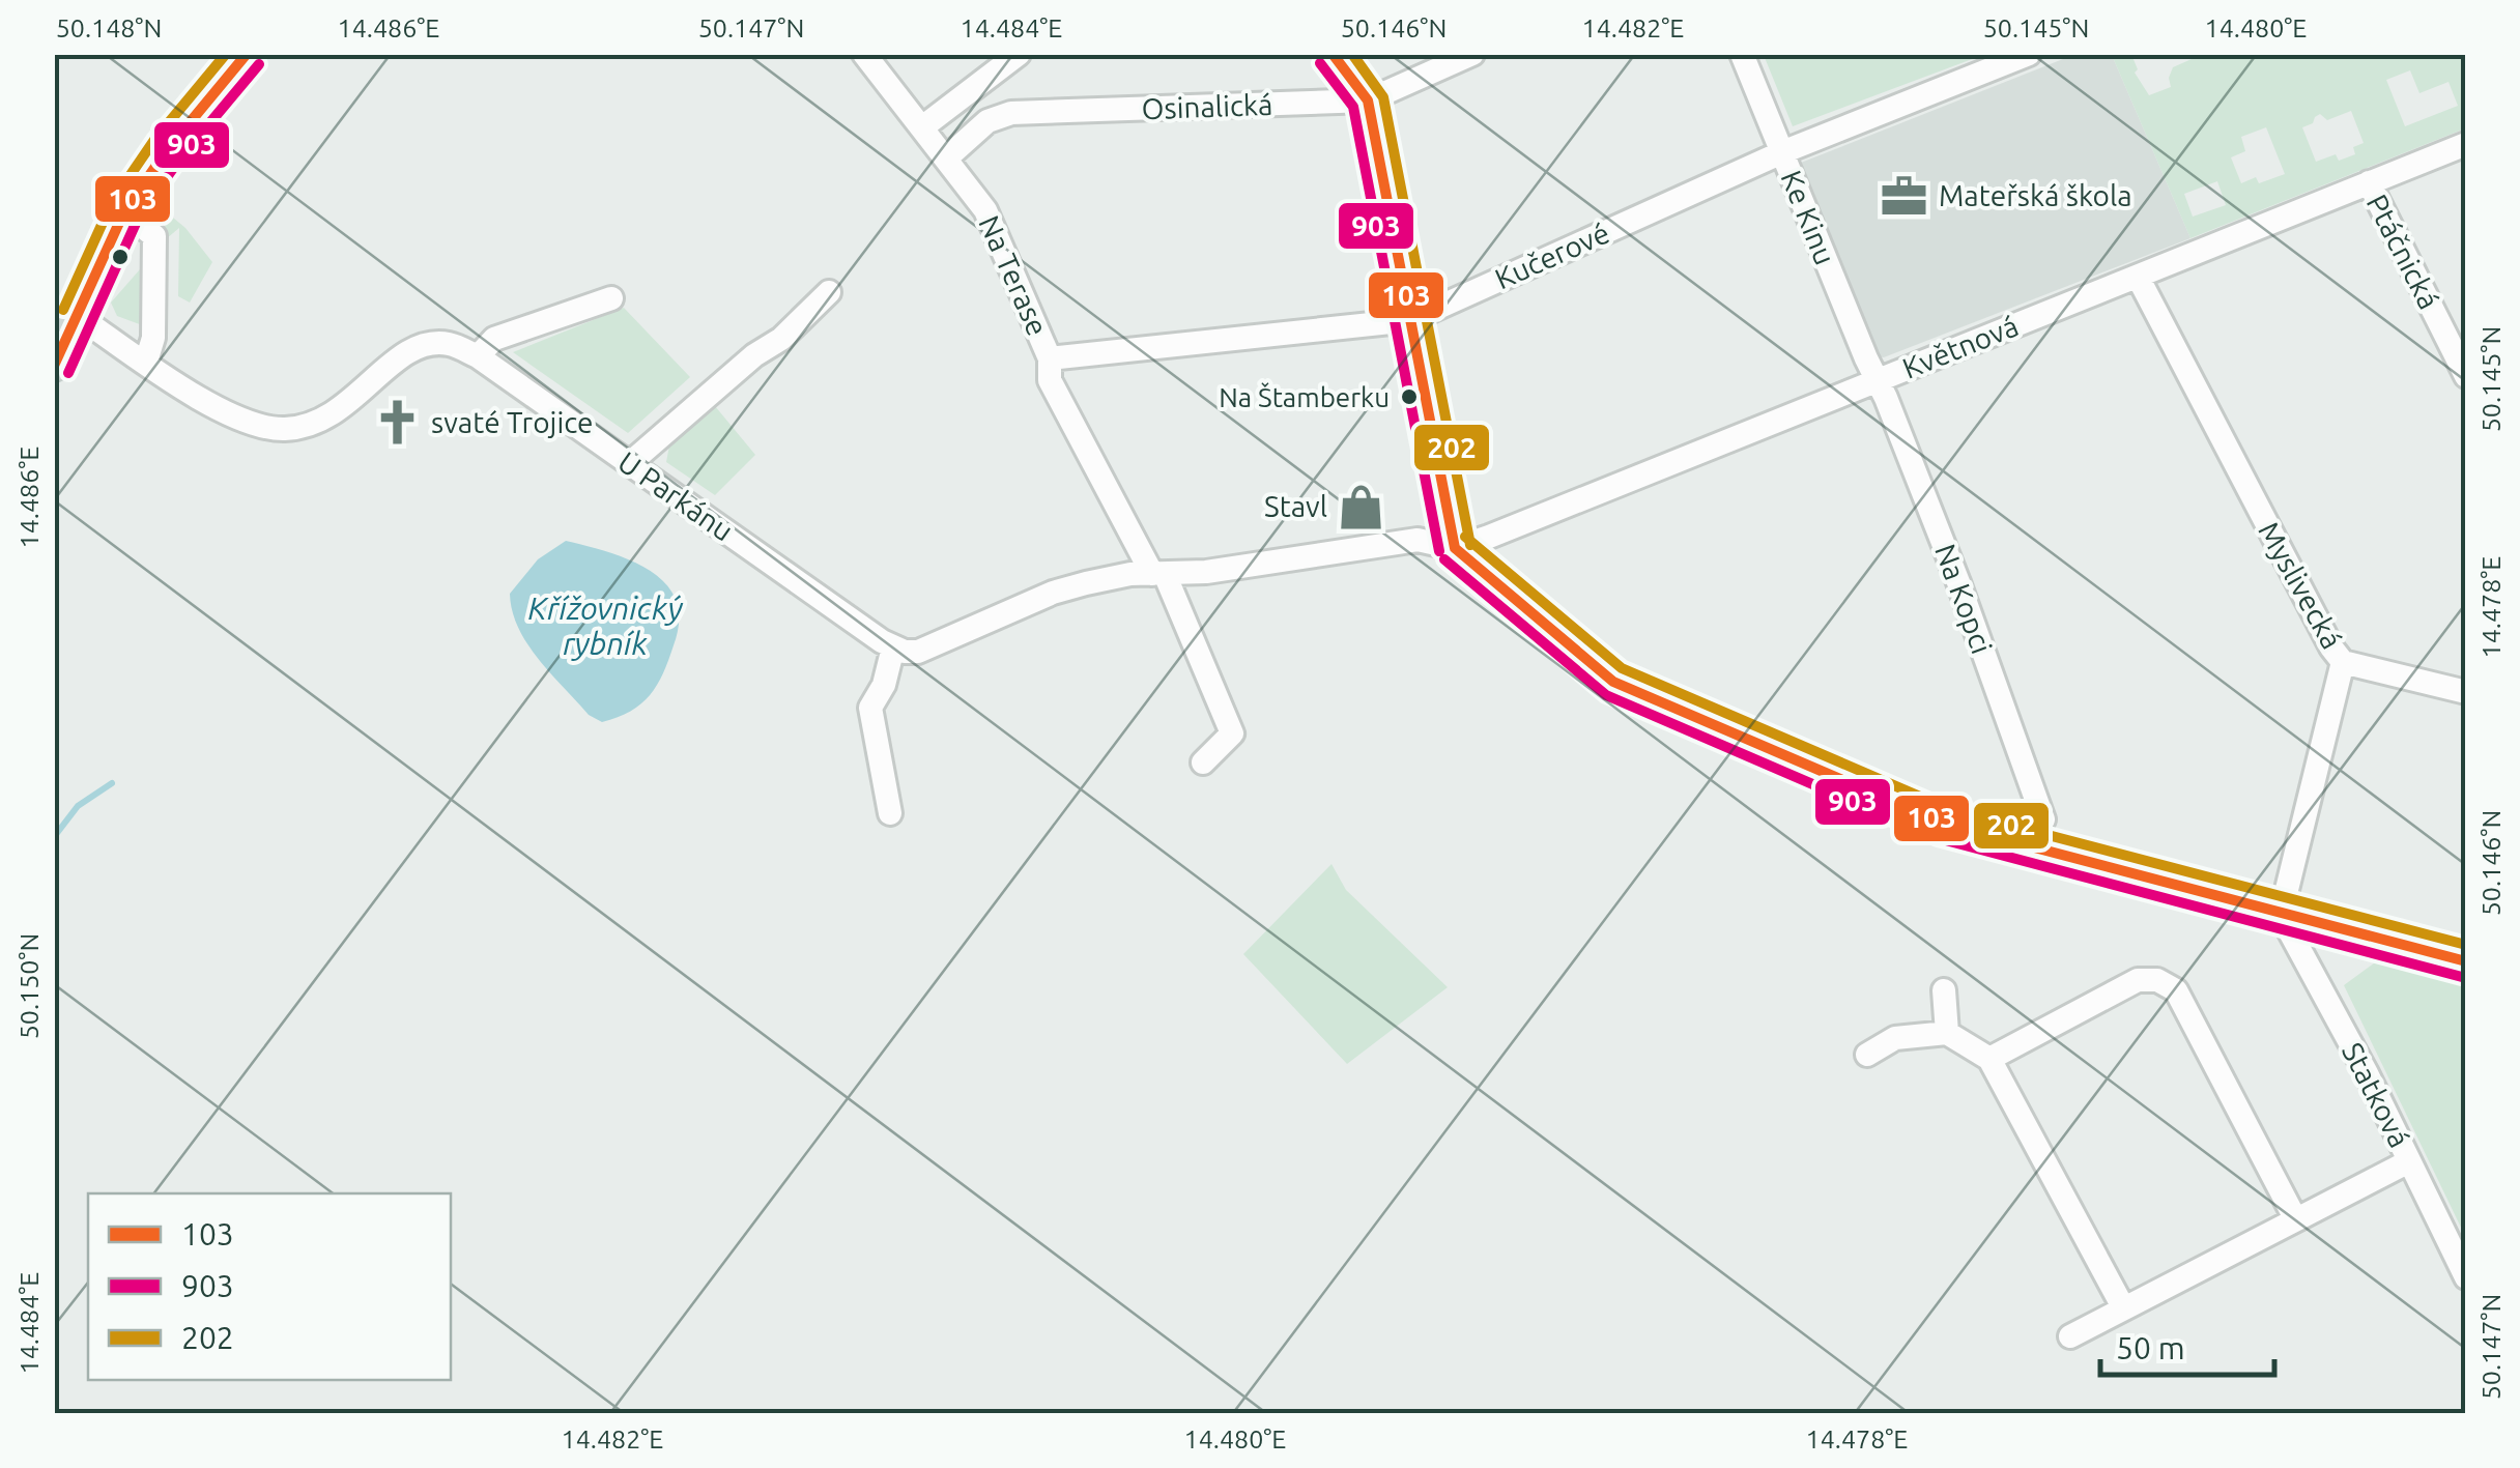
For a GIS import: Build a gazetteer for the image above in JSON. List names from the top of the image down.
{
  "streets": {
    "street": [
      "Osinalická",
      "Ke Kinu",
      "Ptáčnická",
      "Kučerové",
      "Na Terase",
      "Květnová",
      "U Parkánu",
      "Myslivecká",
      "Na Kopci",
      "Statková"
    ]
  },
  "crossings": [
    ["Osinalická", "Na Terase"],
    ["Ke Kinu", "Kučerové"],
    ["Ke Kinu", "Květnová"],
    ["Ke Kinu", "Na Kopci"],
    ["Ptáčnická", "Květnová"],
    ["Kučerové", "Na Terase"],
    ["Květnová", "Myslivecká"],
    ["Květnová", "Na Kopci"],
    ["Myslivecká", "Statková"]
  ],
  "water": ["Křížovnický rybník"],
  "places": {
    "office": ["Mateřská škola"],
    "other": ["Na Štamberku"],
    "church": ["svaté Trojice"],
    "shop": ["Stavl"]
  },
  "lines": ["transit line 103", "transit line 202", "transit line 903"],
  "legend": ["103", "903", "202"],
  "scale_bar": "50 m",
  "coordinates": [
    "50.148°N",
    "14.486°E",
    "50.147°N",
    "14.484°E",
    "50.146°N",
    "14.482°E",
    "50.145°N",
    "14.480°E",
    "14.478°E",
    "50.150°N"
  ]
}
